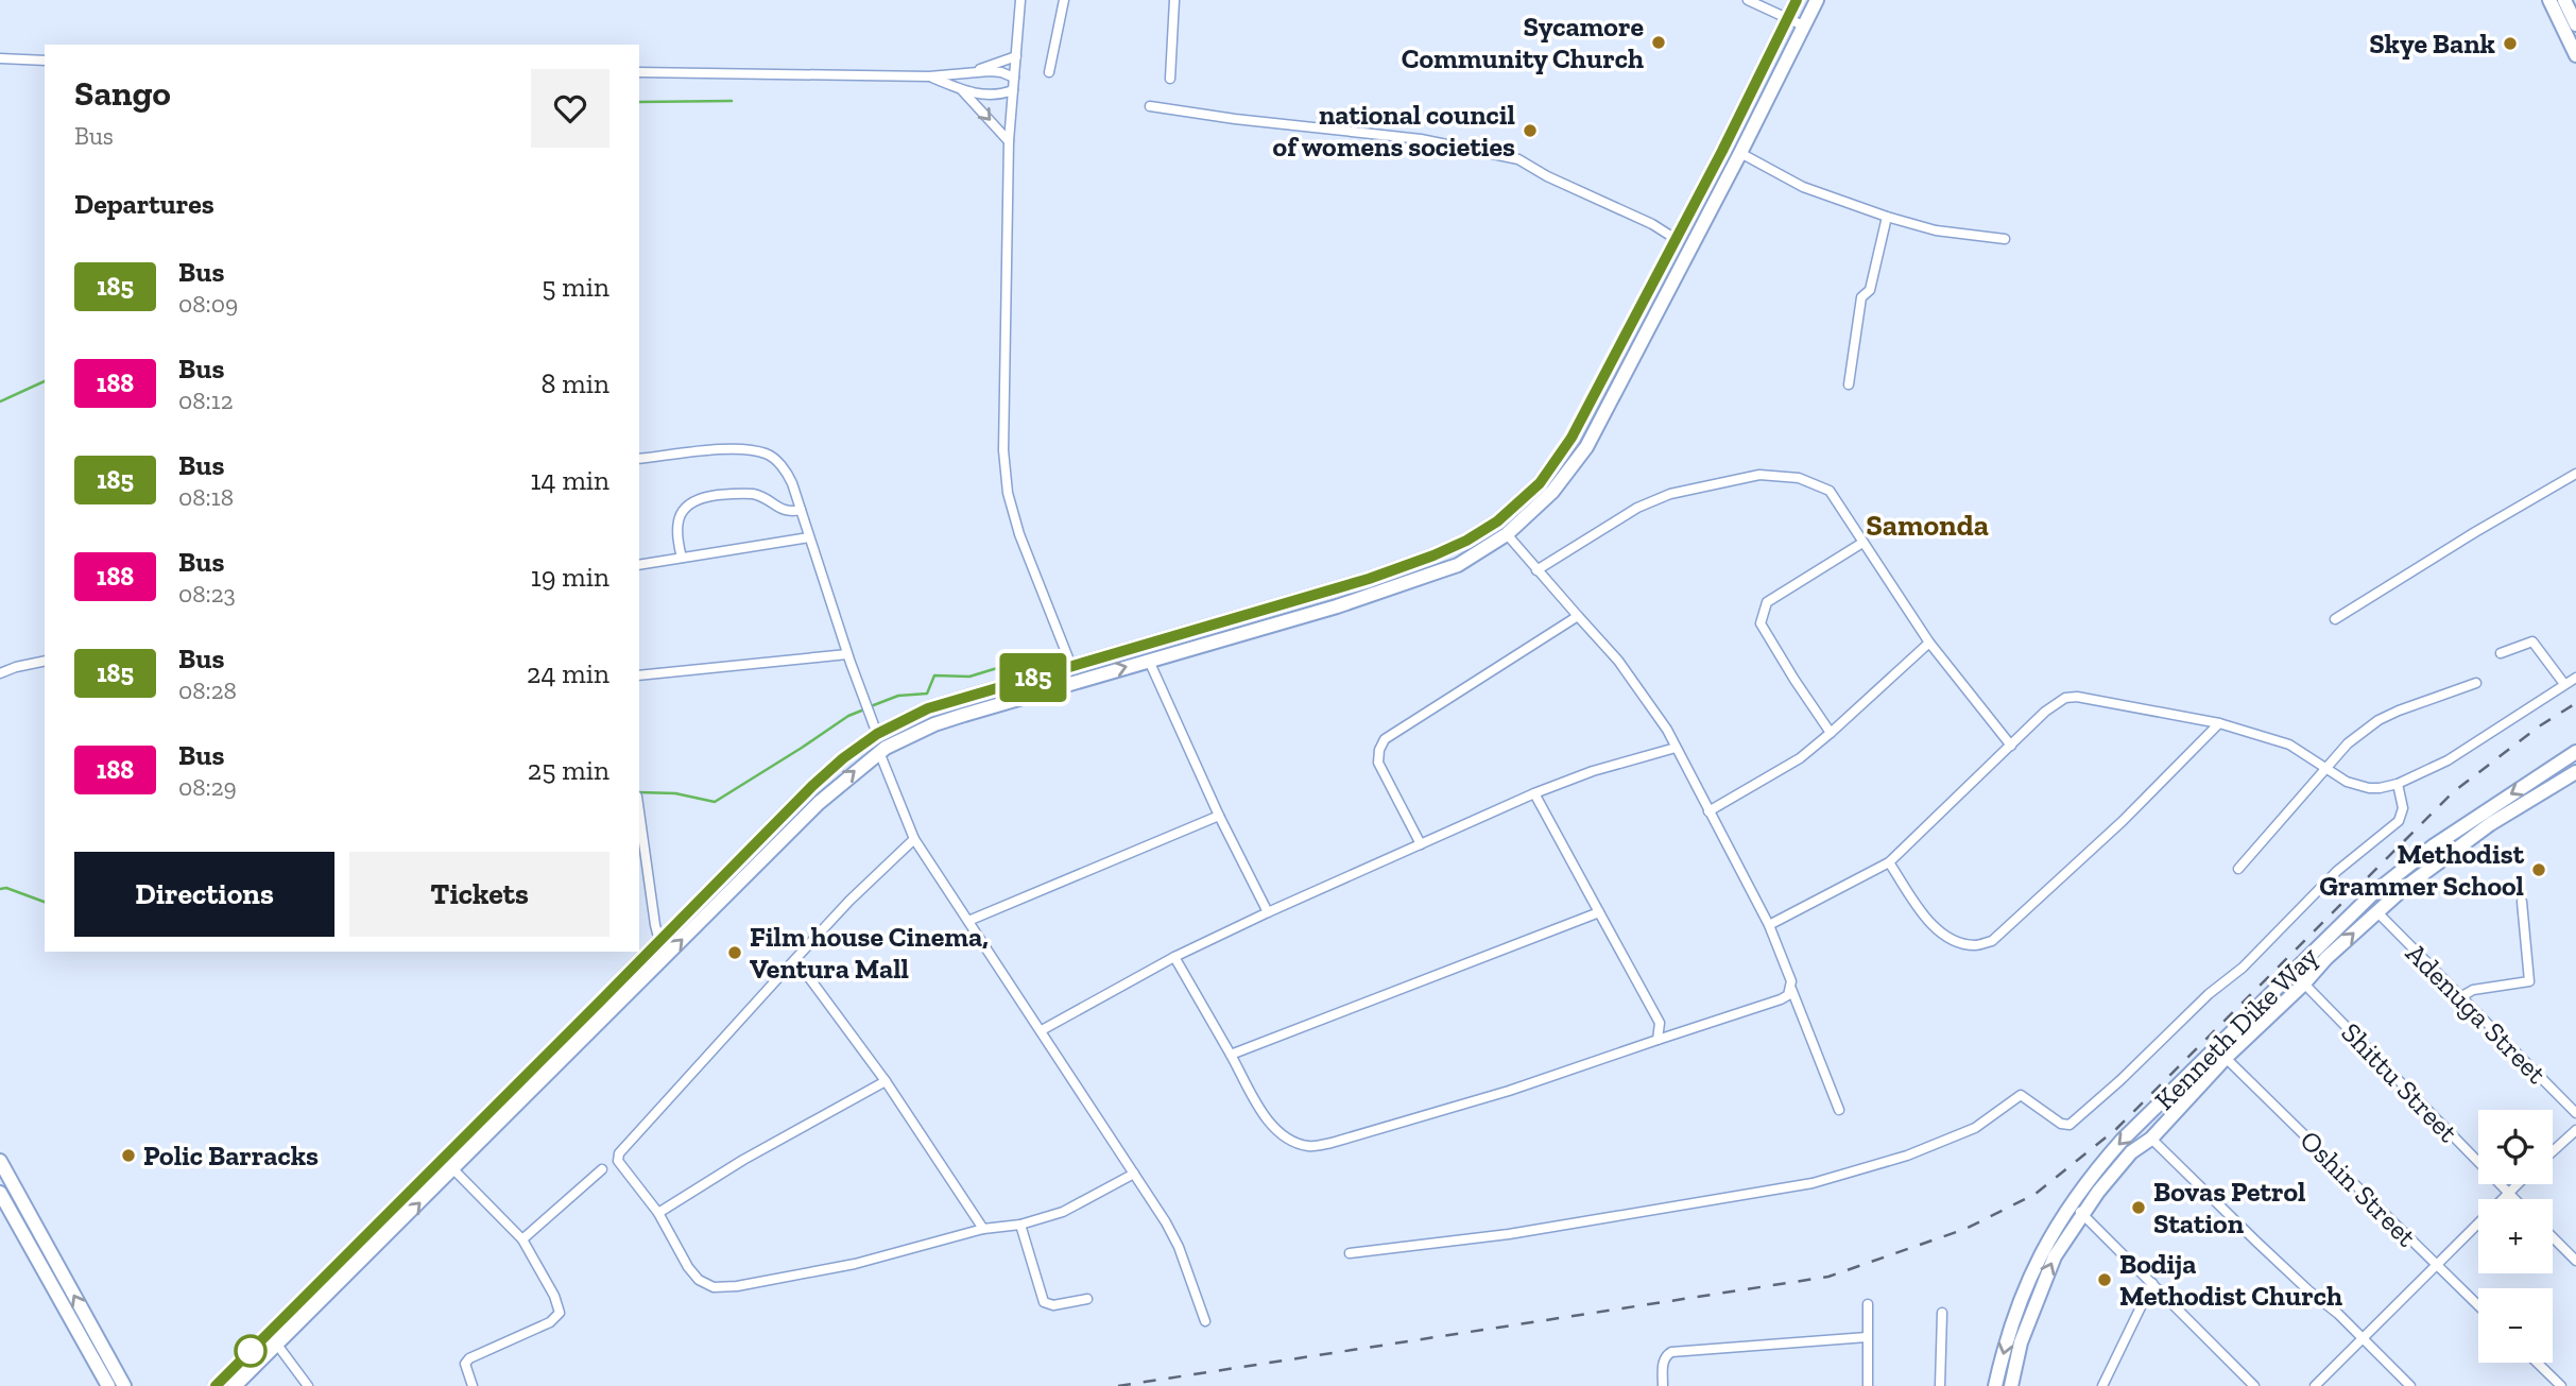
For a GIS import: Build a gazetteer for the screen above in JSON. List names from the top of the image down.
{
  "streets": {
    "main road": ["Kenneth Dike Way"],
    "street": ["Adenuga Street", "Shittu Street", "Oshin Street"]
  },
  "crossings": [
    ["Adenuga Street", "Kenneth Dike Way"],
    ["Kenneth Dike Way", "Shittu Street"],
    ["Kenneth Dike Way", "Oshin Street"]
  ],
  "districts": ["Samonda"],
  "places": [
    "Sycamore Community Church",
    "Skye Bank",
    "national council of womens societies",
    "Methodist Grammer School",
    "Film house Cinema, Ventura Mall",
    "Polic Barracks",
    "Bovas Petrol Station",
    "Bodija Methodist Church"
  ],
  "lines": ["bus line 185"],
  "page": {
    "on_map": "185",
    "heading": [
      ["Sango", "Bus"],
      "Departures"
    ],
    "list": [
      {
        "mark": "185",
        "name": "Bus",
        "note": "08:09",
        "value": "5 min"
      },
      {
        "mark": "188",
        "name": "Bus",
        "note": "08:12",
        "value": "8 min"
      },
      {
        "mark": "185",
        "name": "Bus",
        "note": "08:18",
        "value": "14 min"
      },
      {
        "mark": "188",
        "name": "Bus",
        "note": "08:23",
        "value": "19 min"
      },
      {
        "mark": "185",
        "name": "Bus",
        "note": "08:28",
        "value": "24 min"
      },
      {
        "mark": "188",
        "name": "Bus",
        "note": "08:29",
        "value": "25 min"
      }
    ],
    "buttons": ["Directions", "Tickets"],
    "map_buttons": ["+", "−"]
  }
}
